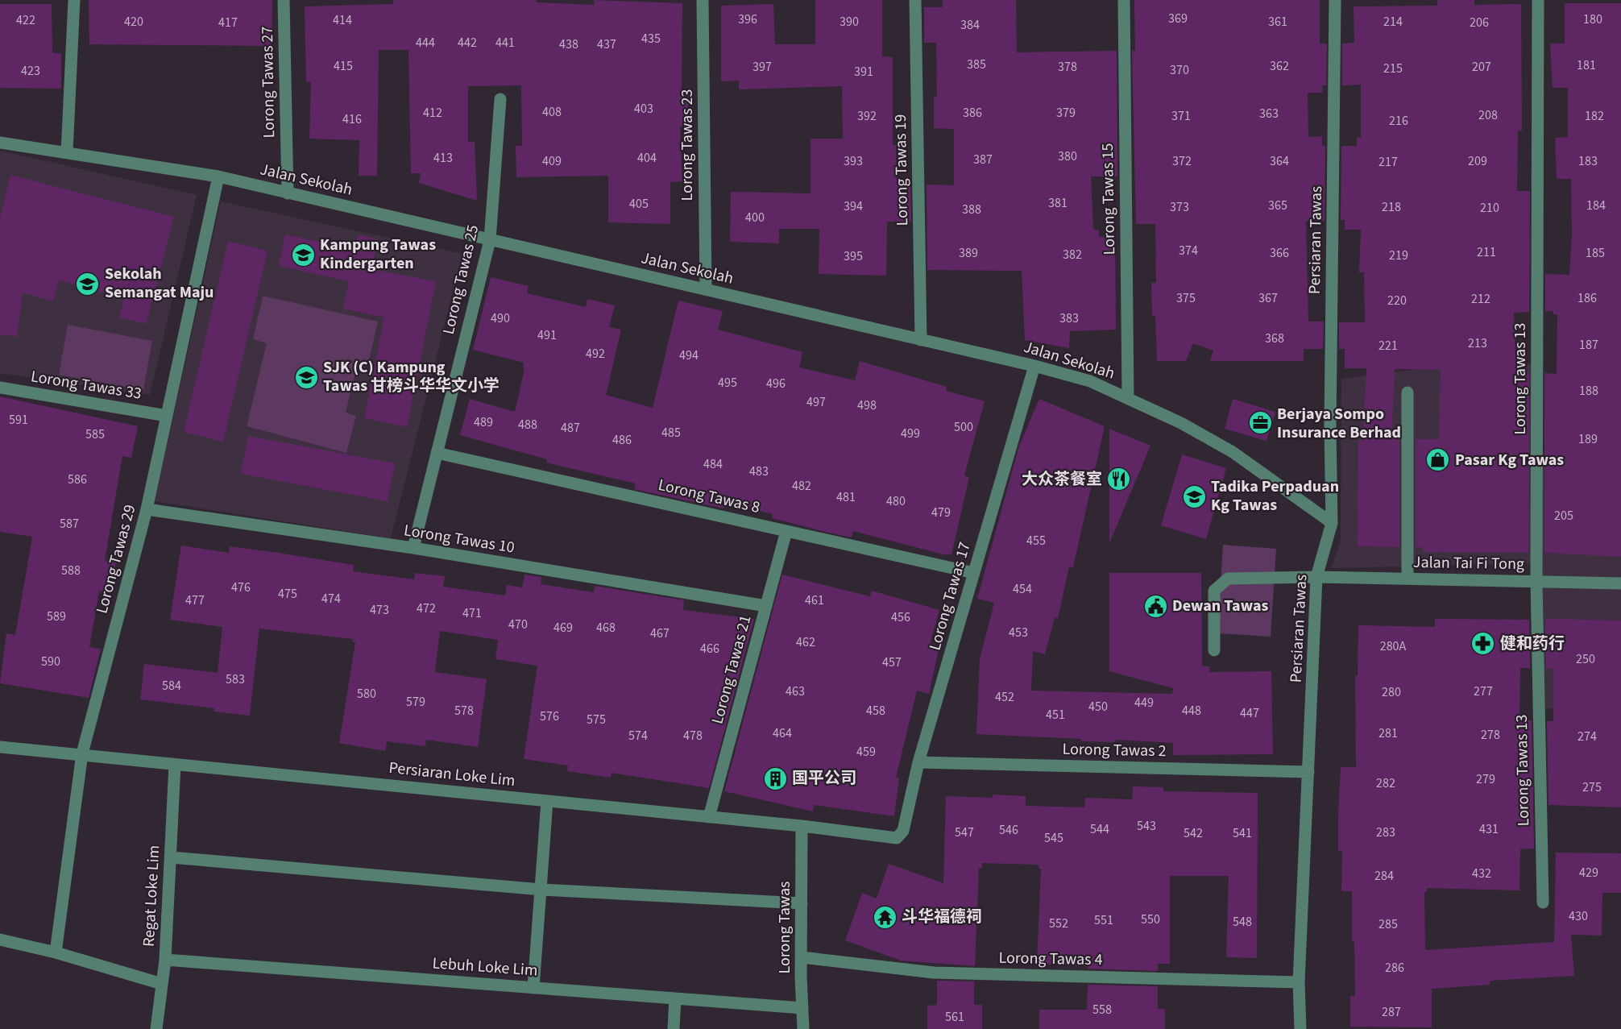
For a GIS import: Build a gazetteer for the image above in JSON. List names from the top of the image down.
{
  "streets": {
    "street": [
      "Lorong Tawas 27",
      "Lorong Tawas 23",
      "Lorong Tawas 19",
      "Jalan Sekolah",
      "Lorong Tawas 15",
      "Persiaran Tawas",
      "Lorong Tawas 25",
      "Lorong Tawas 13",
      "Lorong Tawas 33",
      "Lorong Tawas 8",
      "Lorong Tawas 10",
      "Lorong Tawas 29",
      "Jalan Tai Fi Tong",
      "Lorong Tawas 17",
      "Lorong Tawas 21",
      "Lorong Tawas 2",
      "Persiaran Loke Lim",
      "Regat Loke Lim",
      "Lorong Tawas",
      "Lorong Tawas 4",
      "Lebuh Loke Lim"
    ]
  },
  "crossings": [
    ["Lorong Tawas 27", "Jalan Sekolah"],
    ["Lorong Tawas 23", "Jalan Sekolah"],
    ["Lorong Tawas 19", "Jalan Sekolah"],
    ["Jalan Sekolah", "Lorong Tawas 15"],
    ["Jalan Sekolah", "Persiaran Tawas"],
    ["Jalan Sekolah", "Lorong Tawas 25"],
    ["Jalan Sekolah", "Lorong Tawas 29"],
    ["Jalan Sekolah", "Lorong Tawas 17"],
    ["Persiaran Tawas", "Jalan Tai Fi Tong"],
    ["Persiaran Tawas", "Lorong Tawas 2"],
    ["Persiaran Tawas", "Lorong Tawas 4"],
    ["Lorong Tawas 25", "Lorong Tawas 8"],
    ["Lorong Tawas 25", "Lorong Tawas 10"],
    ["Lorong Tawas 13", "Jalan Tai Fi Tong"],
    ["Lorong Tawas 33", "Lorong Tawas 29"],
    ["Lorong Tawas 8", "Lorong Tawas 17"],
    ["Lorong Tawas 8", "Lorong Tawas 21"],
    ["Lorong Tawas 10", "Lorong Tawas 29"],
    ["Lorong Tawas 10", "Lorong Tawas 21"],
    ["Lorong Tawas 29", "Persiaran Loke Lim"],
    ["Lorong Tawas 17", "Lorong Tawas 2"],
    ["Lorong Tawas 17", "Persiaran Loke Lim"],
    ["Lorong Tawas 21", "Persiaran Loke Lim"],
    ["Persiaran Loke Lim", "Regat Loke Lim"],
    ["Persiaran Loke Lim", "Lorong Tawas"],
    ["Regat Loke Lim", "Lebuh Loke Lim"],
    ["Lorong Tawas", "Lorong Tawas 4"],
    ["Lorong Tawas", "Lebuh Loke Lim"]
  ],
  "places": {
    "school or university": [
      "Kampung Tawas Kindergarten",
      "Sekolah Semangat Maju",
      "SJK (C) Kampung Tawas 甘榜斗华华文小学",
      "Tadika Perpaduan Kg Tawas"
    ],
    "office": ["Berjaya Sompo Insurance Berhad"],
    "shop": ["Pasar Kg Tawas"],
    "restaurant": ["大众茶餐室"],
    "public building": ["Dewan Tawas"],
    "pharmacy": ["健和药行"],
    "building": ["国平公司"],
    "temple": ["斗华福德祠"]
  },
  "house_numbers": [
    "369",
    "396",
    "180",
    "422",
    "414",
    "420",
    "390",
    "361",
    "214",
    "417",
    "206",
    "384",
    "435",
    "444",
    "442",
    "441",
    "438",
    "437",
    "385",
    "181",
    "415",
    "362",
    "397",
    "378",
    "207",
    "215",
    "370",
    "423",
    "391",
    "403",
    "408",
    "412",
    "386",
    "379",
    "363",
    "208",
    "392",
    "371",
    "182",
    "416",
    "216",
    "380",
    "413",
    "404",
    "387",
    "409",
    "393",
    "372",
    "364",
    "209",
    "183",
    "217",
    "381",
    "405",
    "365",
    "184",
    "394",
    "373",
    "218",
    "210",
    "388",
    "400",
    "374",
    "211",
    "389",
    "366",
    "185",
    "382",
    "219",
    "395",
    "375",
    "367",
    "186",
    "212",
    "220",
    "490",
    "383",
    "491",
    "368",
    "213",
    "187",
    "221",
    "492",
    "494",
    "495",
    "496",
    "188",
    "497",
    "498",
    "591",
    "489",
    "488",
    "500",
    "487",
    "485",
    "499",
    "585",
    "189",
    "486",
    "484",
    "483",
    "586",
    "482",
    "481",
    "480",
    "479",
    "205",
    "587",
    "455",
    "588",
    "476",
    "454",
    "475",
    "474",
    "477",
    "461",
    "472",
    "473",
    "471",
    "589",
    "456",
    "470",
    "469",
    "468",
    "453",
    "467",
    "462",
    "280A",
    "466",
    "250",
    "590",
    "457",
    "583",
    "584",
    "463",
    "277",
    "280",
    "580",
    "452",
    "579",
    "449",
    "450",
    "578",
    "458",
    "448",
    "447",
    "451",
    "576",
    "575",
    "464",
    "281",
    "278",
    "574",
    "478",
    "274",
    "459",
    "279",
    "282",
    "275",
    "543",
    "544",
    "431",
    "546",
    "547",
    "283",
    "542",
    "541",
    "545",
    "429",
    "432",
    "284",
    "430",
    "550",
    "551",
    "548",
    "552",
    "285",
    "286",
    "558",
    "287",
    "561"
  ]
}
